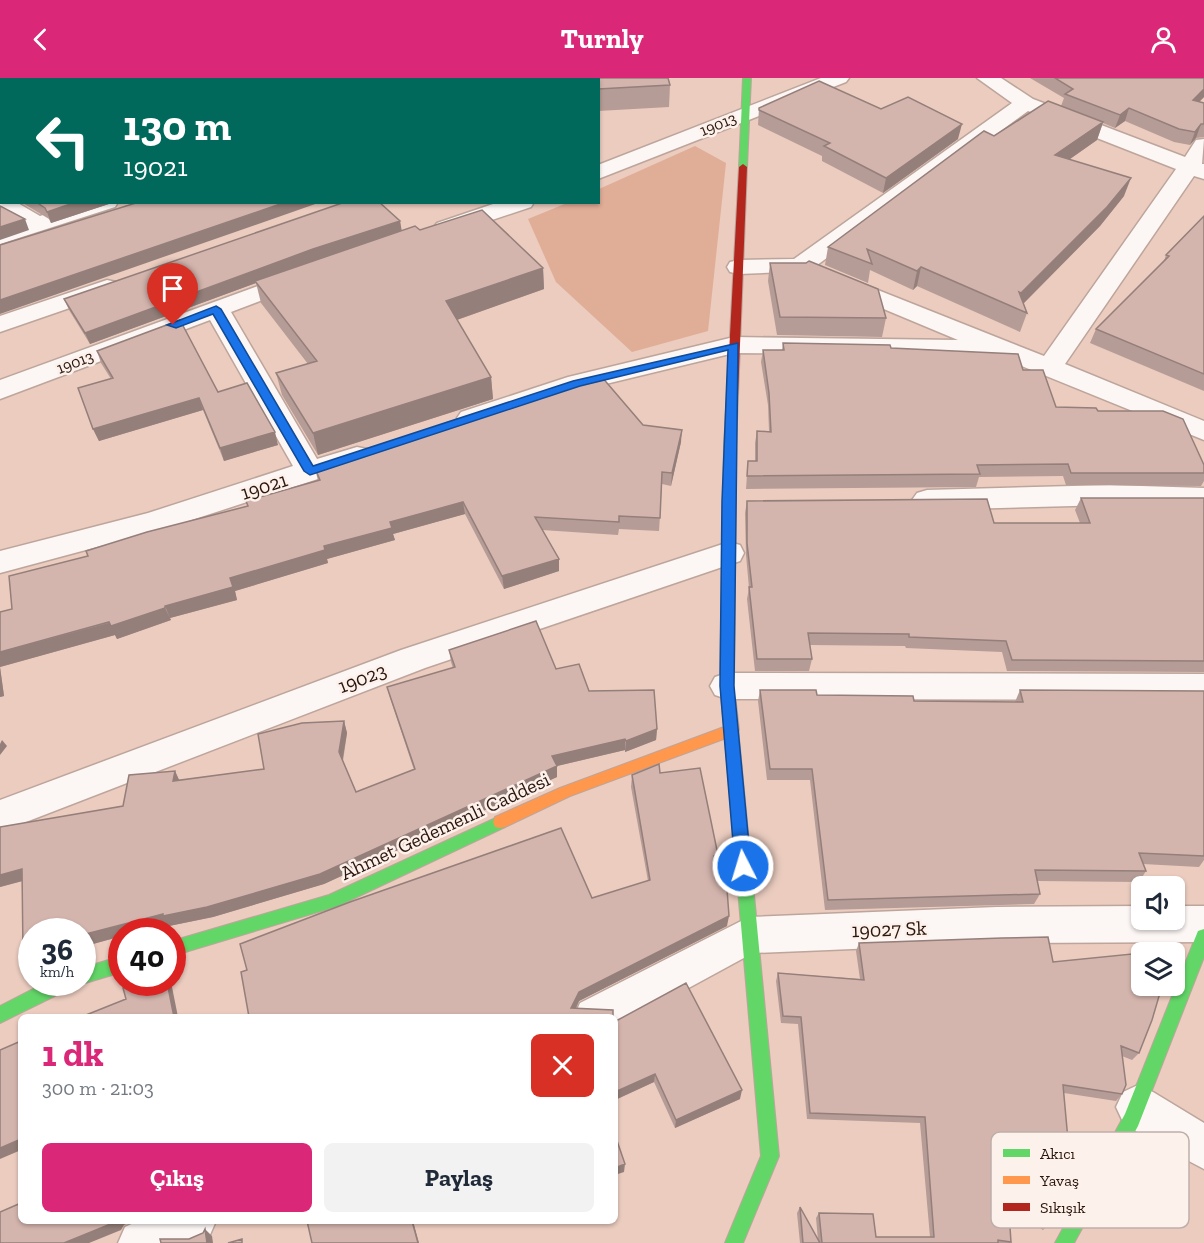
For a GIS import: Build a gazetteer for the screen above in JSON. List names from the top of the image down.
{
  "streets": {
    "street": [
      "19013",
      "19021",
      "19023",
      "Ahmet Gedemenli Caddesi",
      "19027 Sk"
    ]
  },
  "legend": ["Akıcı", "Yavaş", "Sıkışık"],
  "page": {
    "header": "Turnly",
    "turn": ["130 m", "19021"],
    "speed": "36 km/h",
    "limit": "40",
    "heading": ["1 dk", "300 m · 21:03"],
    "buttons": ["Çıkış", "Paylaş"]
  }
}
